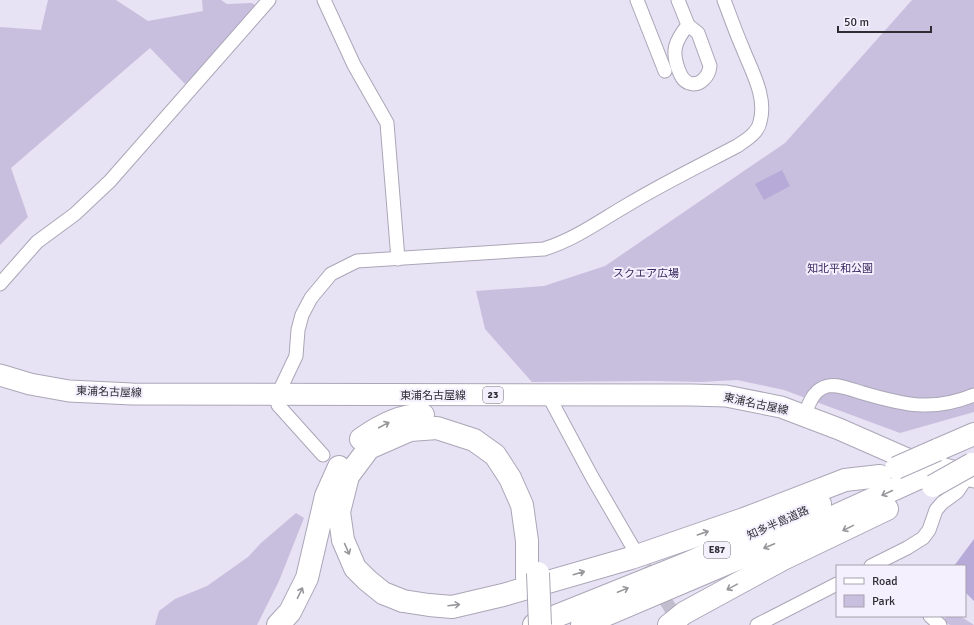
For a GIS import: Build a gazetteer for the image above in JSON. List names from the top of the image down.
{
  "streets": {
    "highway": ["知多半島道路", "E87"],
    "main road": ["東浦名古屋線", "23"]
  },
  "crossings": [
    ["東浦名古屋線", "知多半島道路"]
  ],
  "parks": ["知北平和公園", "スクエア広場"],
  "legend": ["Road", "Park"],
  "scale_bar": "50 m"
}
